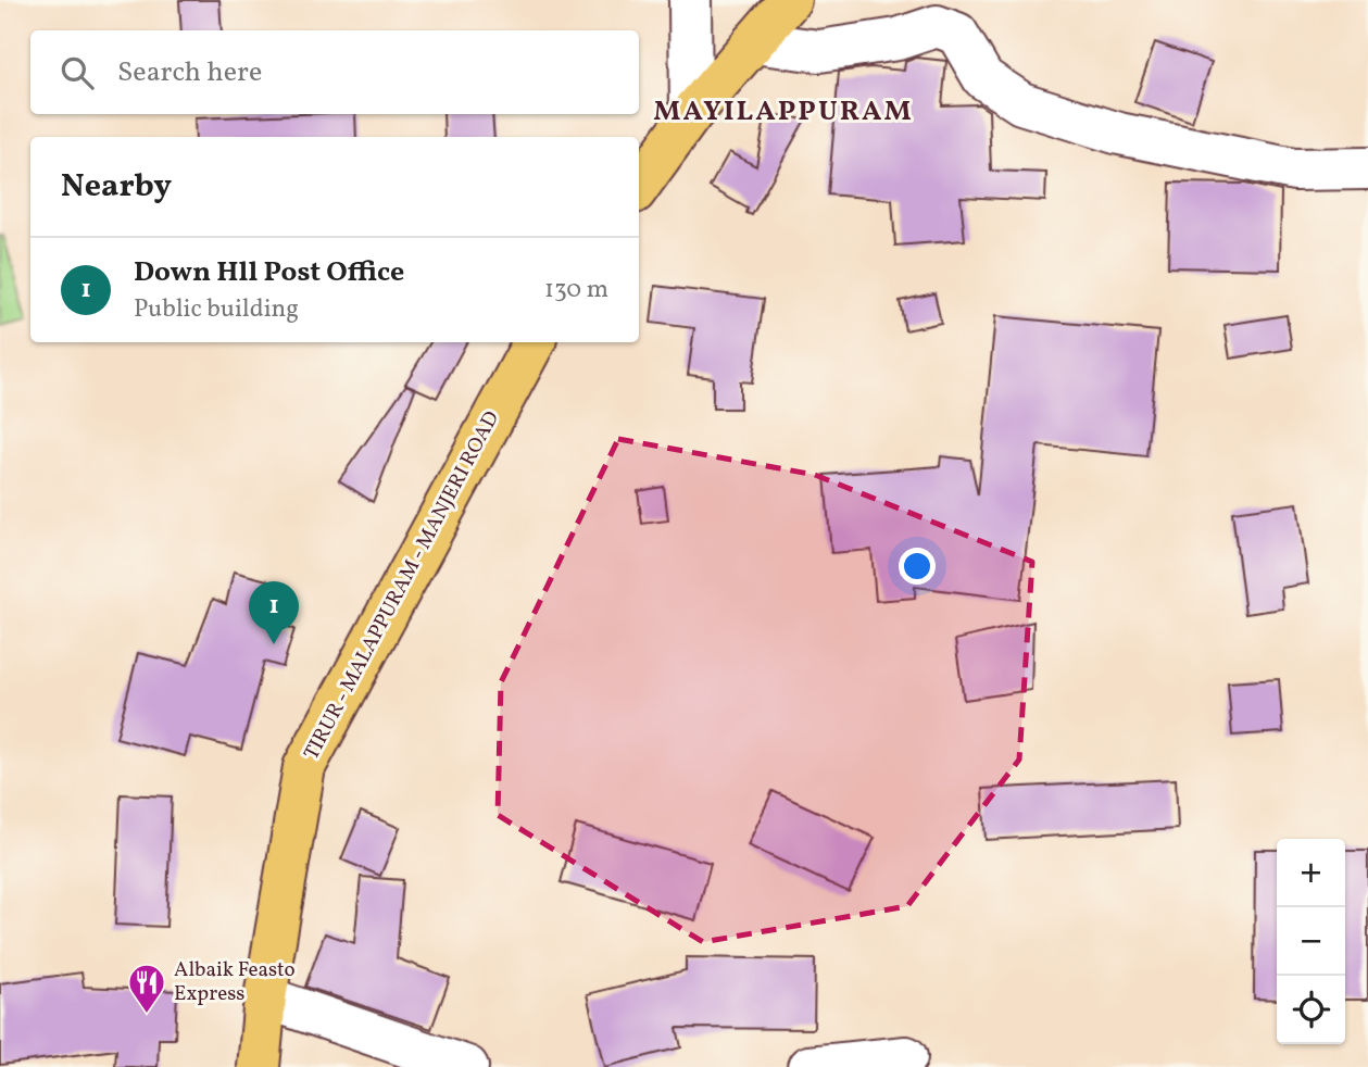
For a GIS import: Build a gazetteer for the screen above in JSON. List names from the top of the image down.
{
  "streets": {
    "main road": ["TIRUR - MALAPPURAM - MANJERI ROAD"]
  },
  "districts": ["MAYILAPPURAM"],
  "places": {
    "restaurant": ["Albaik Feasto Express"]
  },
  "page": {
    "search": "Search here",
    "heading": "Nearby",
    "list": [
      {
        "mark": "1",
        "name": "Down Hll Post Office",
        "note": "Public building",
        "value": "130 m"
      }
    ],
    "pins": "1",
    "map_buttons": ["+", "−"]
  }
}
